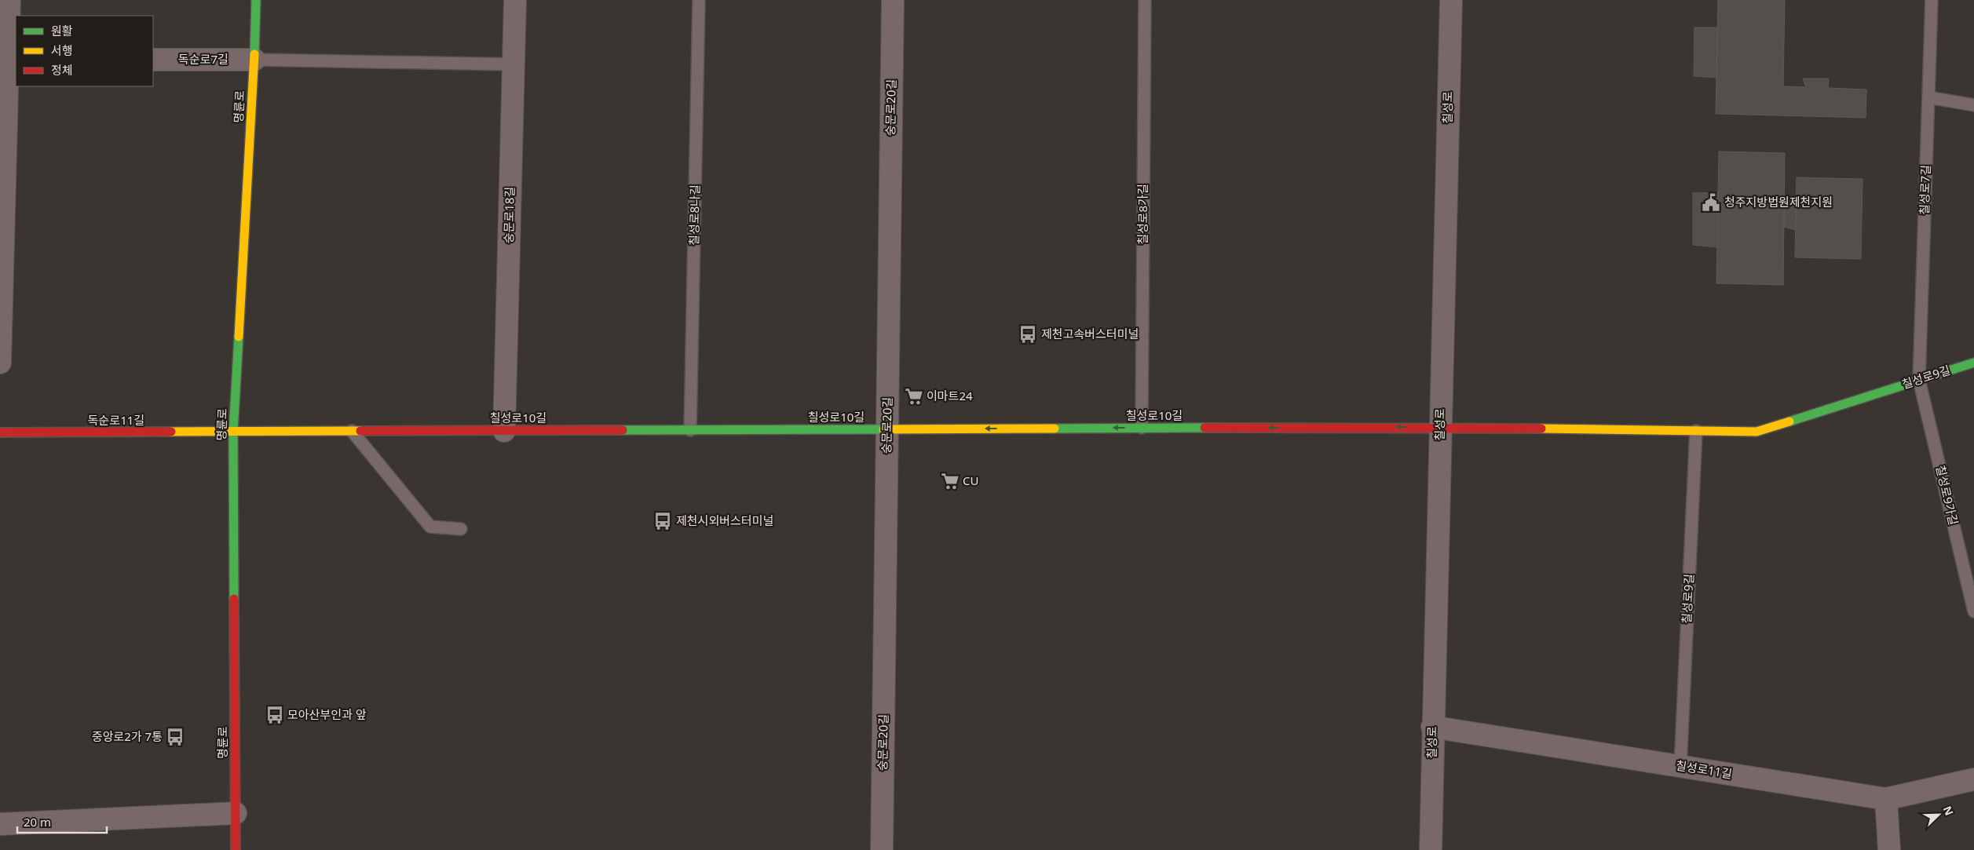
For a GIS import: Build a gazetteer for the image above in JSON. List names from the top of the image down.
{
  "streets": {
    "street": [
      "독순로7길",
      "명륜로",
      "숭문로20길",
      "칠성로",
      "숭문로18길",
      "칠성로9길",
      "칠성로10길",
      "독순로11길",
      "칠성로11길"
    ],
    "lane": [
      "칠성로7길",
      "칠성로8가길",
      "칠성로8나길",
      "칠성로9가길"
    ]
  },
  "crossings": [
    ["독순로7길", "명륜로"],
    ["명륜로", "칠성로10길"],
    ["명륜로", "독순로11길"],
    ["숭문로20길", "칠성로10길"],
    ["칠성로", "칠성로9길"],
    ["칠성로", "칠성로10길"],
    ["칠성로", "칠성로11길"],
    ["칠성로7길", "칠성로9길"],
    ["칠성로7길", "칠성로9가길"],
    ["칠성로8가길", "칠성로10길"],
    ["숭문로18길", "칠성로10길"],
    ["칠성로8나길", "칠성로10길"],
    ["칠성로9길", "칠성로10길"],
    ["칠성로9길", "칠성로9가길"],
    ["칠성로9길", "칠성로11길"],
    ["칠성로10길", "독순로11길"]
  ],
  "one_way": ["칠성로10길"],
  "places": {
    "public building": ["청주지방법원제천지원"],
    "bus stop": [
      "제천고속버스터미널",
      "제천시외버스터미널",
      "모아산부인과 앞",
      "중앙로2가 7통"
    ],
    "supermarket": ["이마트24", "CU"]
  },
  "legend": ["원활", "서행", "정체"],
  "scale_bar": "20 m",
  "north": "top right"
}
